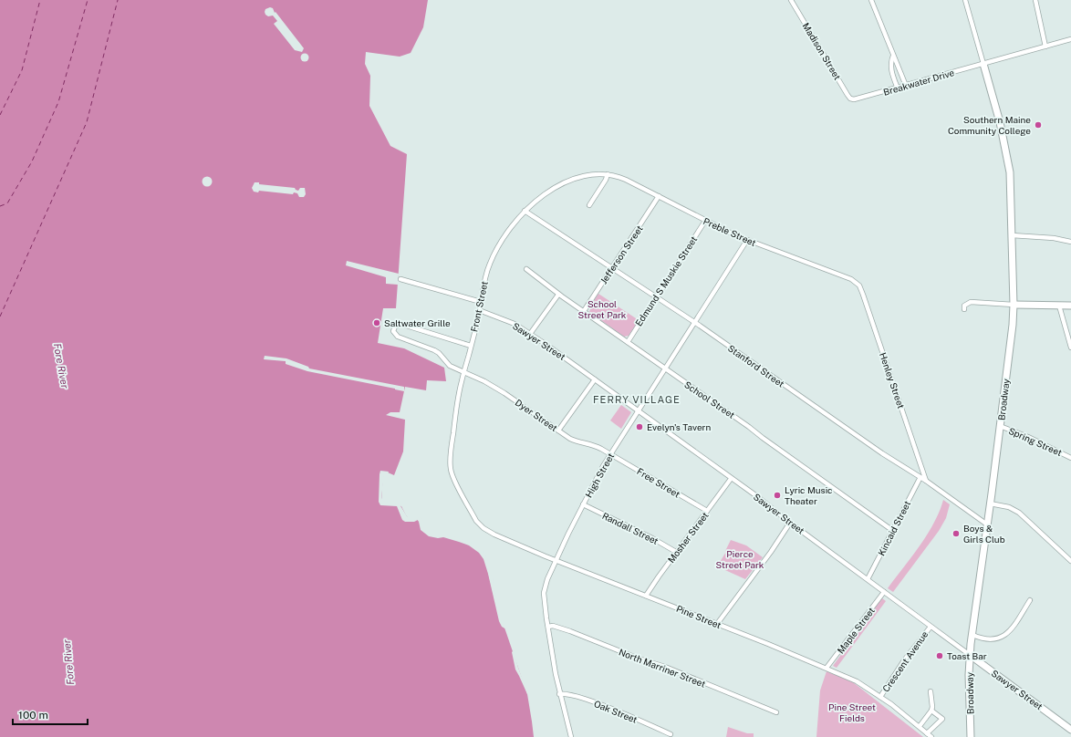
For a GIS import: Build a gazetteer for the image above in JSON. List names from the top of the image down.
{
  "streets": {
    "main road": ["Sawyer Street", "Broadway"],
    "street": [
      "Madison Street",
      "Breakwater Drive",
      "Preble Street",
      "Jefferson Street",
      "Edmund S Muskie Street",
      "Front Street",
      "Stanford Street",
      "Henley Street",
      "School Street",
      "Dyer Street",
      "Spring Street",
      "High Street",
      "Free Street",
      "Randall Street",
      "Kincaid Street",
      "Mosher Street",
      "Pine Street",
      "Maple Street",
      "Crescent Avenue",
      "North Marriner Street",
      "Oak Street"
    ]
  },
  "crossings": [
    ["Madison Street", "Breakwater Drive"],
    ["Breakwater Drive", "Broadway"],
    ["Preble Street", "Jefferson Street"],
    ["Preble Street", "Edmund S Muskie Street"],
    ["Preble Street", "Front Street"],
    ["Preble Street", "Henley Street"],
    ["Preble Street", "High Street"],
    ["Jefferson Street", "Stanford Street"],
    ["Jefferson Street", "School Street"],
    ["Edmund S Muskie Street", "Stanford Street"],
    ["Edmund S Muskie Street", "School Street"],
    ["Front Street", "Sawyer Street"],
    ["Front Street", "Stanford Street"],
    ["Front Street", "Dyer Street"],
    ["Front Street", "Pine Street"],
    ["Sawyer Street", "Broadway"],
    ["Sawyer Street", "High Street"],
    ["Sawyer Street", "Kincaid Street"],
    ["Sawyer Street", "Mosher Street"],
    ["Sawyer Street", "Maple Street"],
    ["Sawyer Street", "Crescent Avenue"],
    ["Stanford Street", "Henley Street"],
    ["Stanford Street", "Broadway"],
    ["Stanford Street", "High Street"],
    ["Stanford Street", "Kincaid Street"],
    ["School Street", "High Street"],
    ["School Street", "Kincaid Street"],
    ["Broadway", "Spring Street"],
    ["Dyer Street", "High Street"],
    ["Dyer Street", "Free Street"],
    ["High Street", "Free Street"],
    ["High Street", "Randall Street"],
    ["High Street", "Pine Street"],
    ["High Street", "North Marriner Street"],
    ["High Street", "Oak Street"],
    ["Free Street", "Mosher Street"],
    ["Randall Street", "Mosher Street"],
    ["Mosher Street", "Pine Street"],
    ["Pine Street", "Maple Street"],
    ["Pine Street", "Crescent Avenue"]
  ],
  "districts": ["FERRY VILLAGE"],
  "water": ["Fore River"],
  "parks": ["School Street Park", "Pierce Street Park", "Pine Street Fields"],
  "places": [
    "Southern Maine Community College",
    "Saltwater Grille",
    "Evelyn's Tavern",
    "Lyric Music Theater",
    "Boys & Girls Club",
    "Toast Bar"
  ],
  "scale_bar": "100 m"
}
